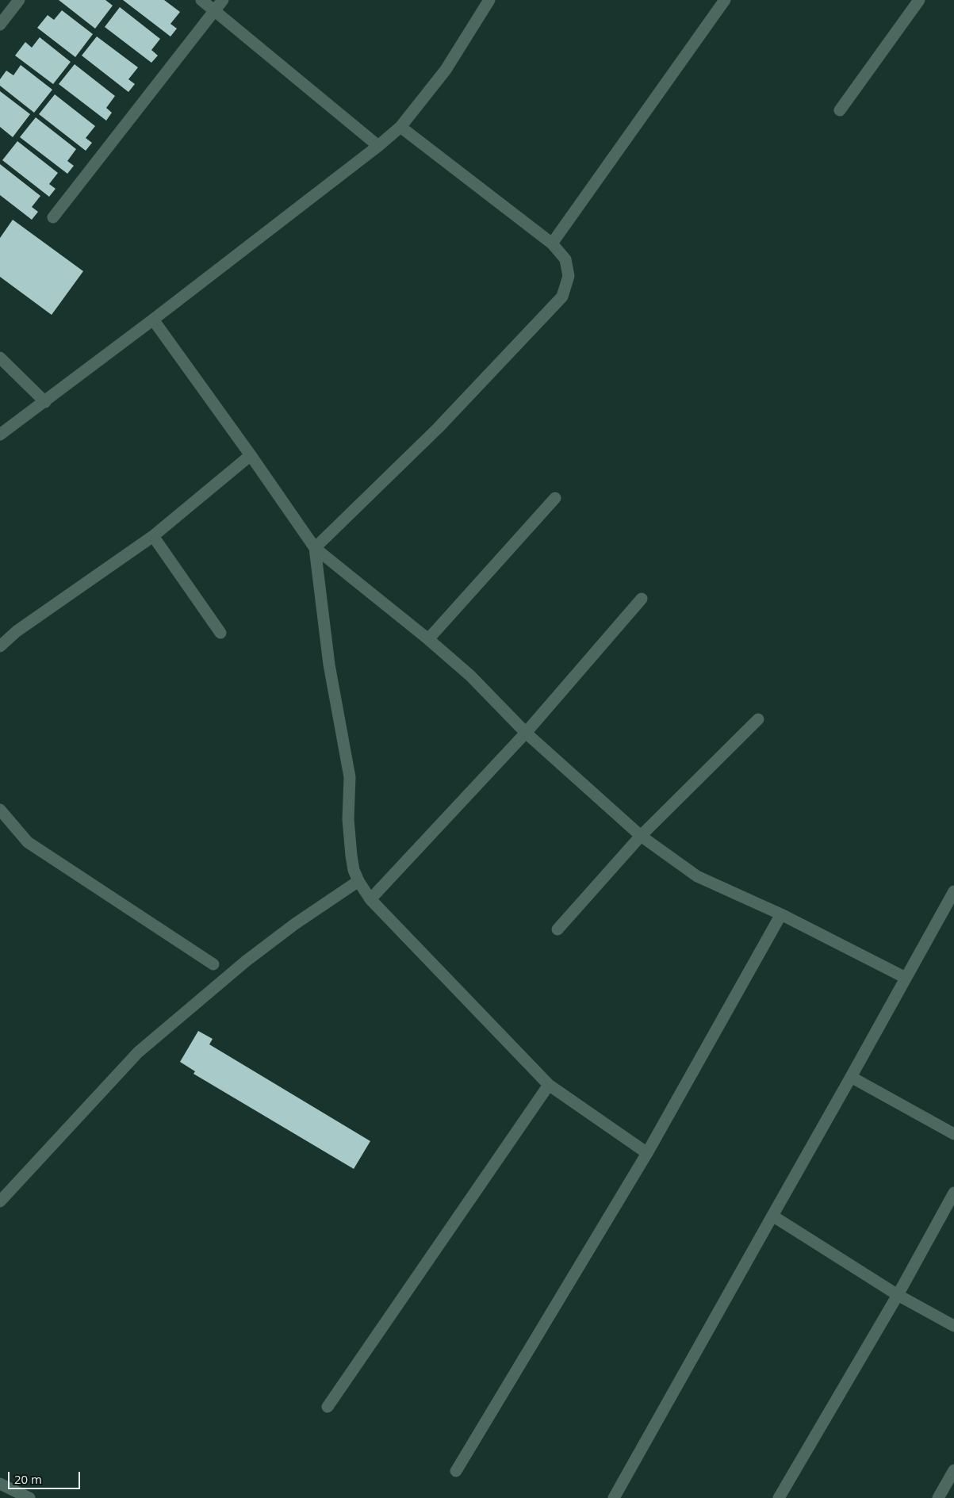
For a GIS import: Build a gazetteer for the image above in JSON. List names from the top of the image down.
{
  "scale_bar": "20 m"
}
